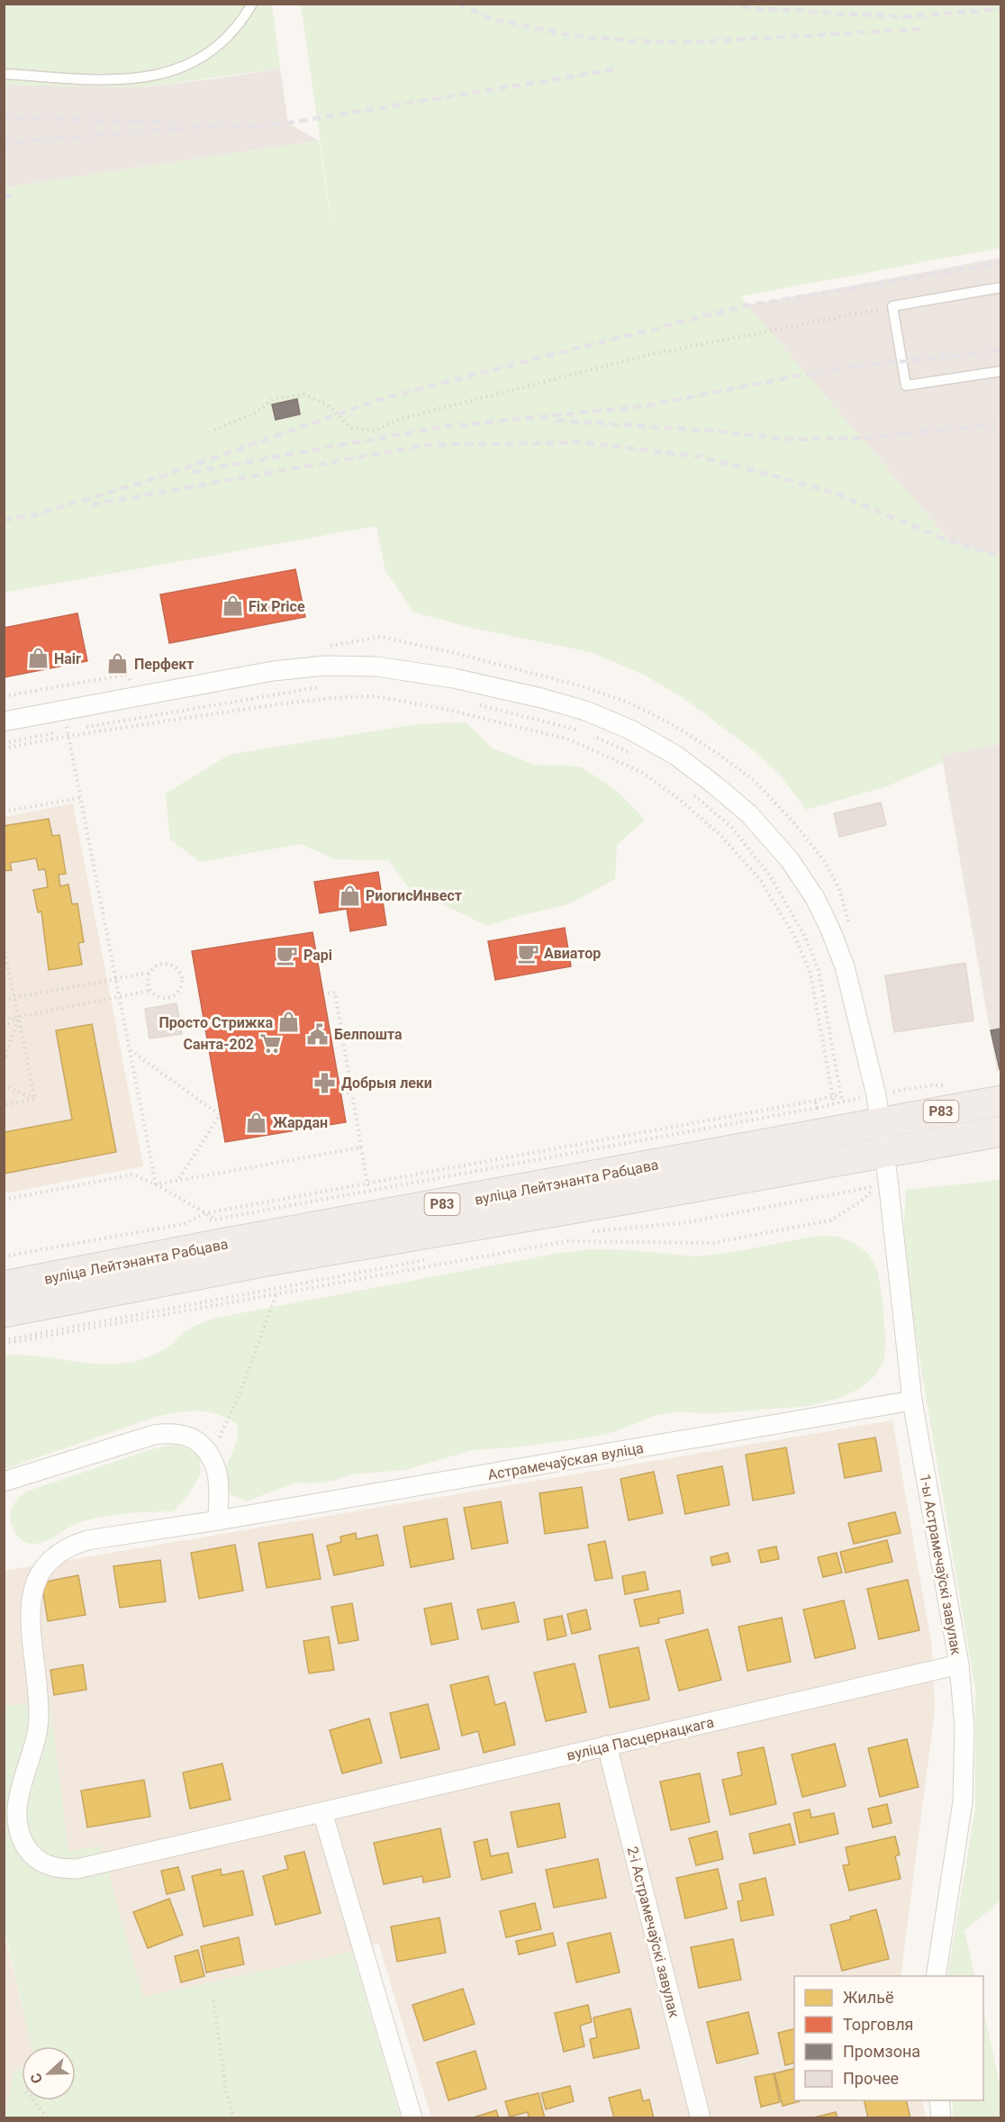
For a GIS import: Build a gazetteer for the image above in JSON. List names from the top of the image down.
{
  "streets": {
    "highway": ["Р83", "вуліца Лейтэнанта Рабцава"],
    "street": [
      "Астрамечаўская вуліца",
      "1-ы Астрамечаўскі завулак",
      "вуліца Пасцернацкага",
      "2-і Астрамечаўскі завулак"
    ]
  },
  "crossings": [
    ["вуліца Лейтэнанта Рабцава", "1-ы Астрамечаўскі завулак"],
    ["Астрамечаўская вуліца", "1-ы Астрамечаўскі завулак"],
    ["Астрамечаўская вуліца", "вуліца Пасцернацкага"],
    ["1-ы Астрамечаўскі завулак", "вуліца Пасцернацкага"],
    ["вуліца Пасцернацкага", "2-і Астрамечаўскі завулак"]
  ],
  "places": {
    "shop": [
      "Fix Price",
      "Hair",
      "Перфект",
      "РиогисИнвест",
      "Просто Стрижка",
      "Жардан"
    ],
    "cafe": ["Авиатор", "Papi"],
    "public building": ["Белпошта"],
    "supermarket": ["Санта-202"],
    "pharmacy": ["Добрыя леки"]
  },
  "legend": [
    "Жильё",
    "Торговля",
    "Промзона",
    "Прочее"
  ],
  "north": "left"
}
